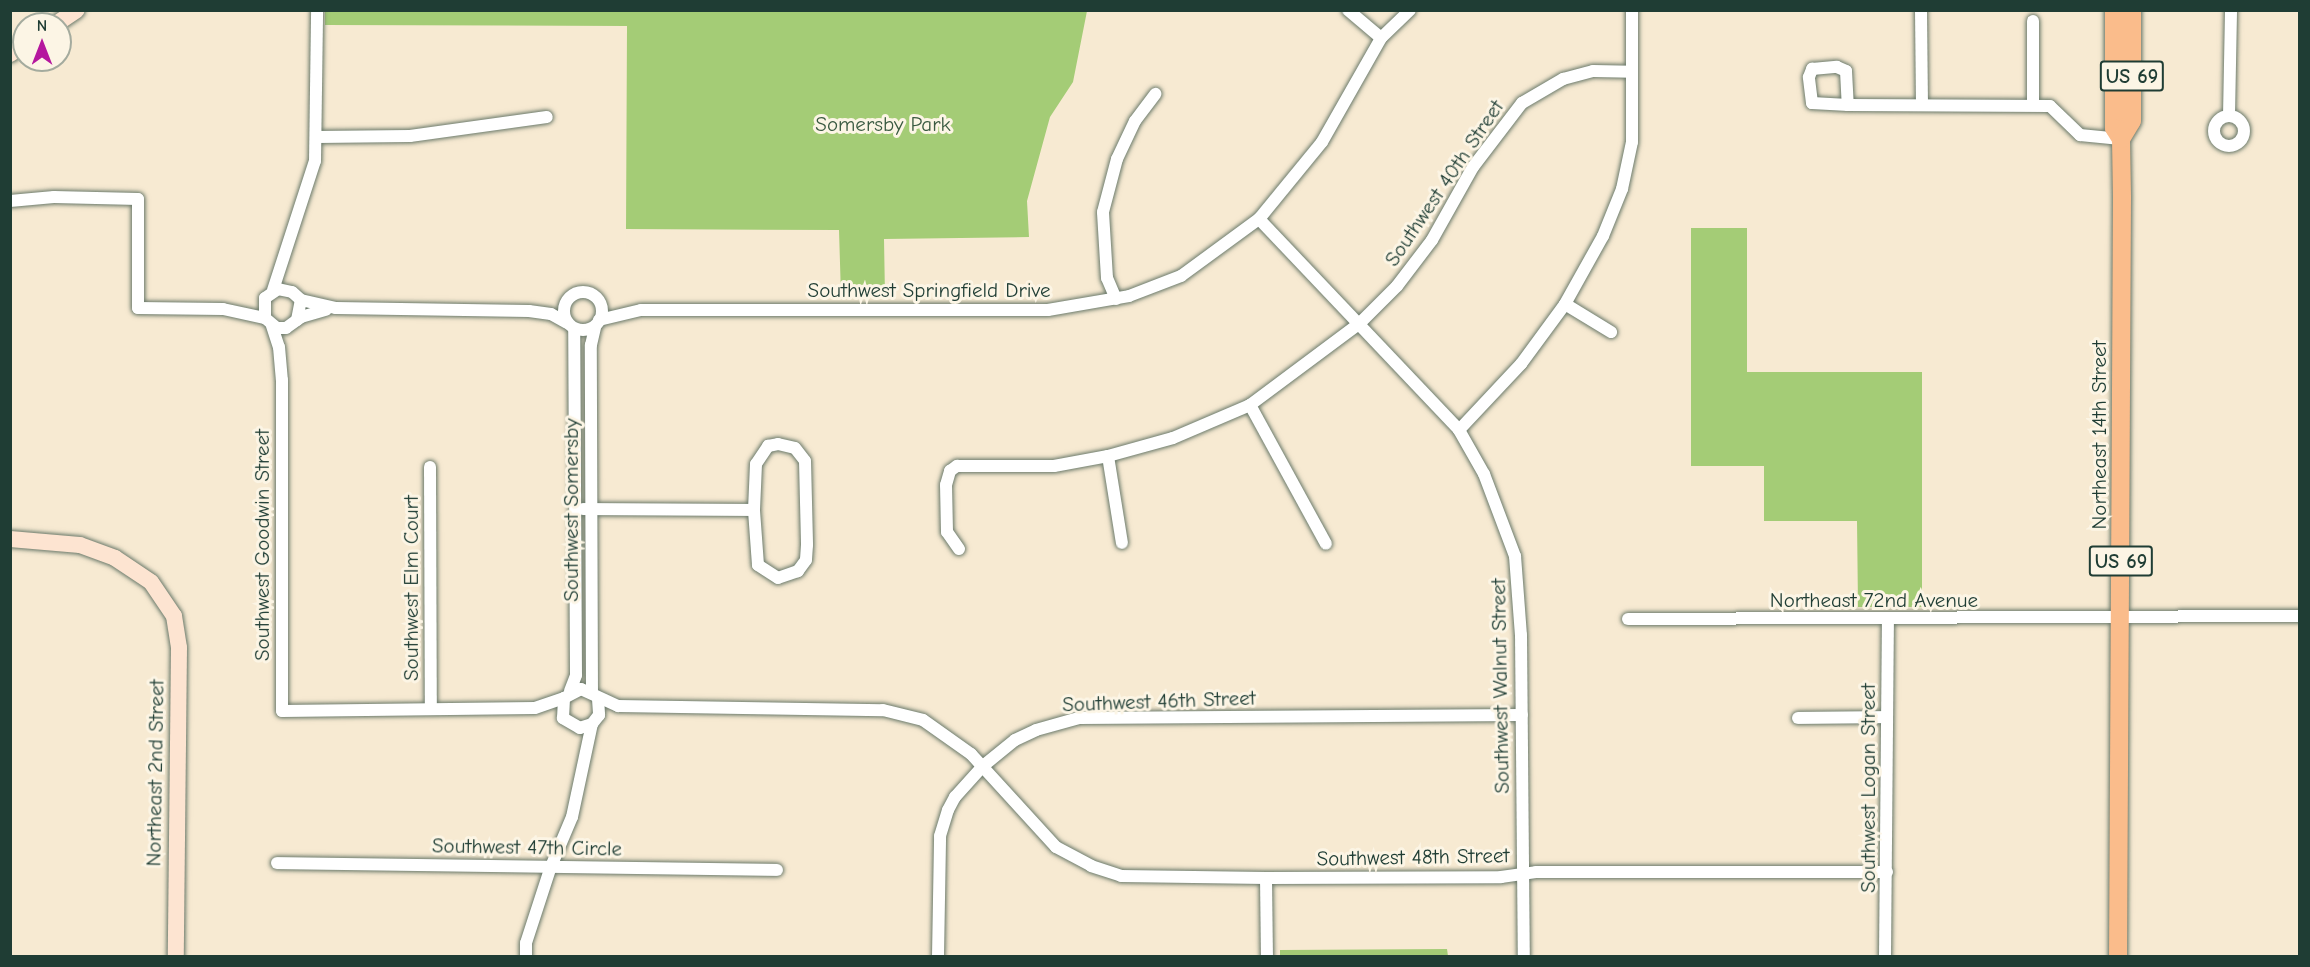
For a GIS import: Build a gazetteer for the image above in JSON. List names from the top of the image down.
{
  "streets": {
    "main road": ["US 69", "Northeast 14th Street"],
    "street": [
      "Southwest 40th Street",
      "Southwest Springfield Drive",
      "Southwest Somersby",
      "Southwest Goodwin Street",
      "Southwest Elm Court",
      "Northeast 72nd Avenue",
      "Southwest Walnut Street",
      "Southwest 46th Street",
      "Northeast 2nd Street",
      "Southwest Logan Street",
      "Southwest 47th Circle",
      "Southwest 48th Street"
    ]
  },
  "crossings": [
    ["US 69", "Northeast 14th Street"],
    ["Southwest 40th Street", "Southwest Walnut Street"],
    ["Southwest Springfield Drive", "Southwest Somersby"],
    ["Southwest Springfield Drive", "Southwest Walnut Street"],
    ["Northeast 14th Street", "Northeast 72nd Avenue"],
    ["Southwest Goodwin Street", "Southwest Elm Court"],
    ["Northeast 72nd Avenue", "Southwest Logan Street"],
    ["Southwest Walnut Street", "Southwest 46th Street"],
    ["Southwest Walnut Street", "Southwest 48th Street"],
    ["Southwest 46th Street", "Southwest 48th Street"],
    ["Southwest Logan Street", "Southwest 48th Street"]
  ],
  "parks": ["Somersby Park"],
  "north": "top"
}
